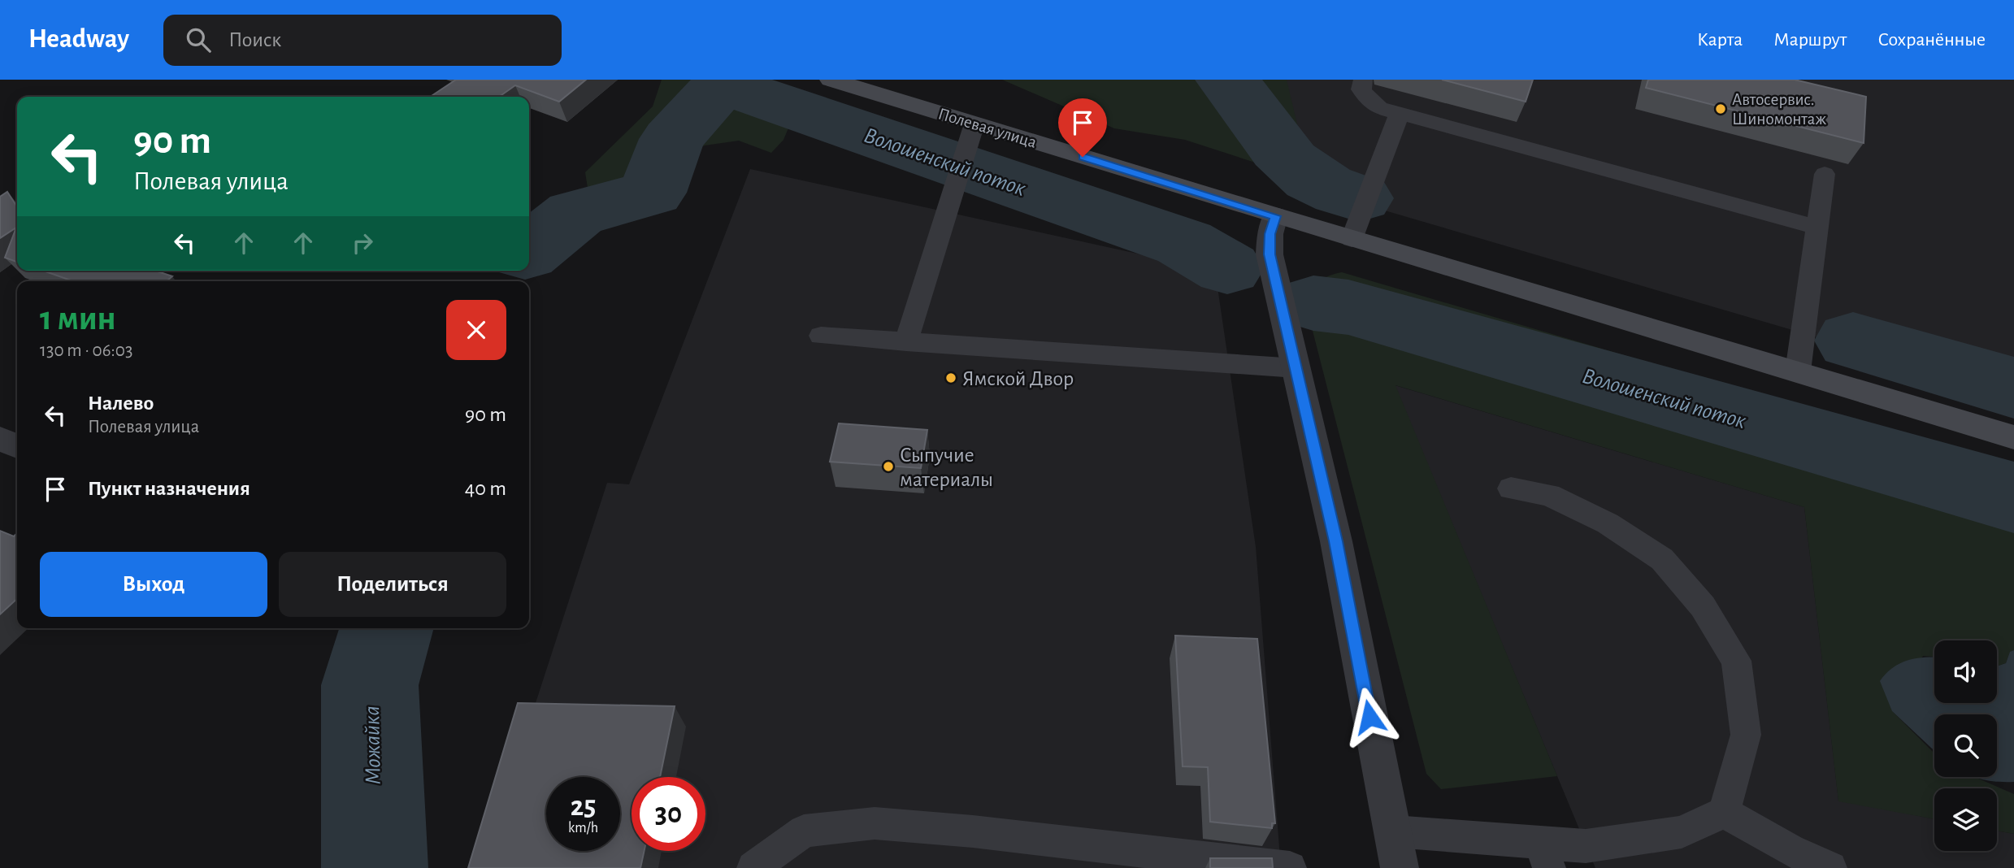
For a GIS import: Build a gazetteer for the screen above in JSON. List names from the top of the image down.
{
  "streets": {
    "main road": ["Полевая улица"]
  },
  "water": ["Волошенский поток", "Можайка"],
  "places": ["Автосервис. Шиномонтаж", "Ямской Двор", "Сыпучие материалы"],
  "page": {
    "header": "Headway",
    "search": "Поиск",
    "nav": ["Карта", "Маршрут", "Сохранённые"],
    "turn": ["90 m", "Полевая улица"],
    "heading": ["1 мин", "130 m · 06:03"],
    "list": [
      {
        "name": "Налево",
        "note": "Полевая улица",
        "value": "90 m"
      },
      {
        "name": "Пункт назначения",
        "value": "40 m"
      }
    ],
    "buttons": ["Выход", "Поделиться"],
    "speed": "25 km/h",
    "limit": "30"
  }
}
